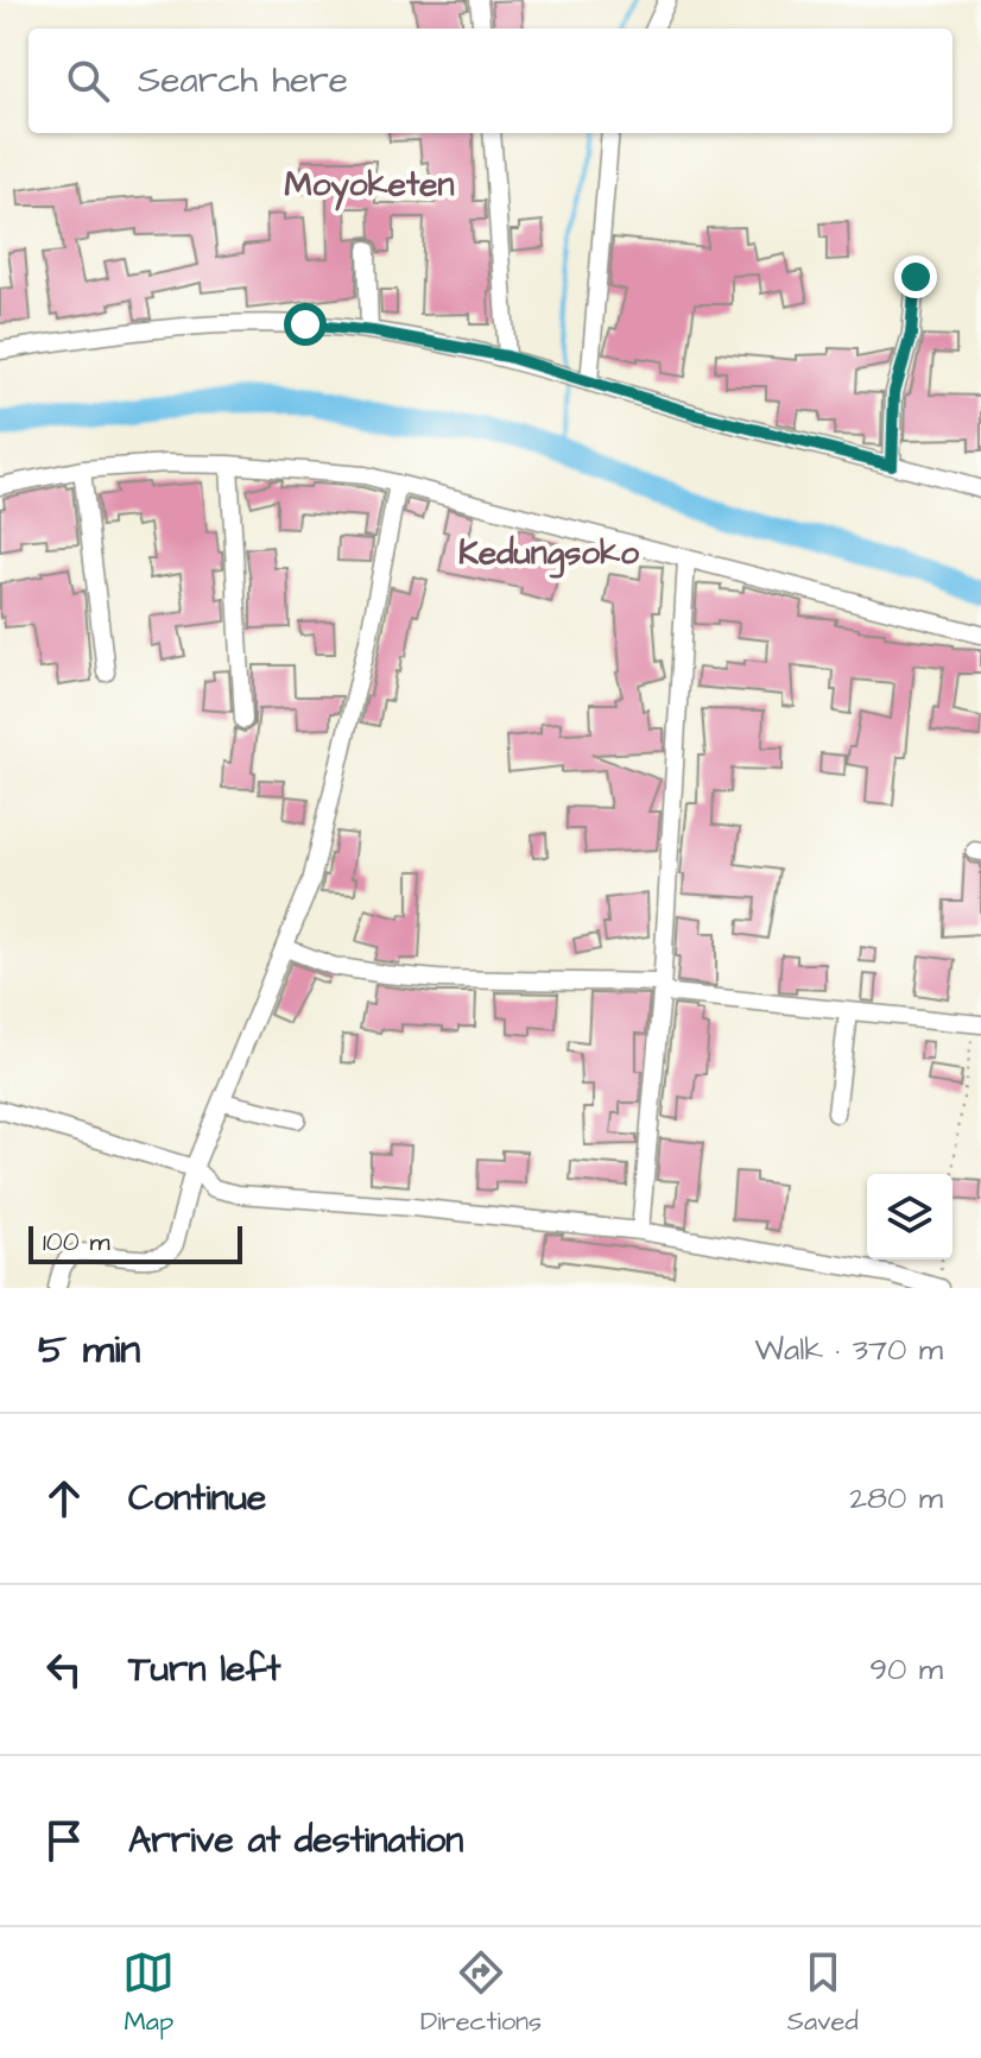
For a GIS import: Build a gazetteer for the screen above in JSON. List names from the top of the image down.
{
  "districts": ["Moyoketen", "Kedungsoko"],
  "scale_bar": "100 m",
  "page": {
    "search": "Search here",
    "scale": "100 m",
    "heading": ["5 min", "Walk · 370 m"],
    "list": [
      ["Continue", "280 m"],
      ["Turn left", "90 m"],
      "Arrive at destination"
    ],
    "nav": ["Map", "Directions", "Saved"]
  }
}
